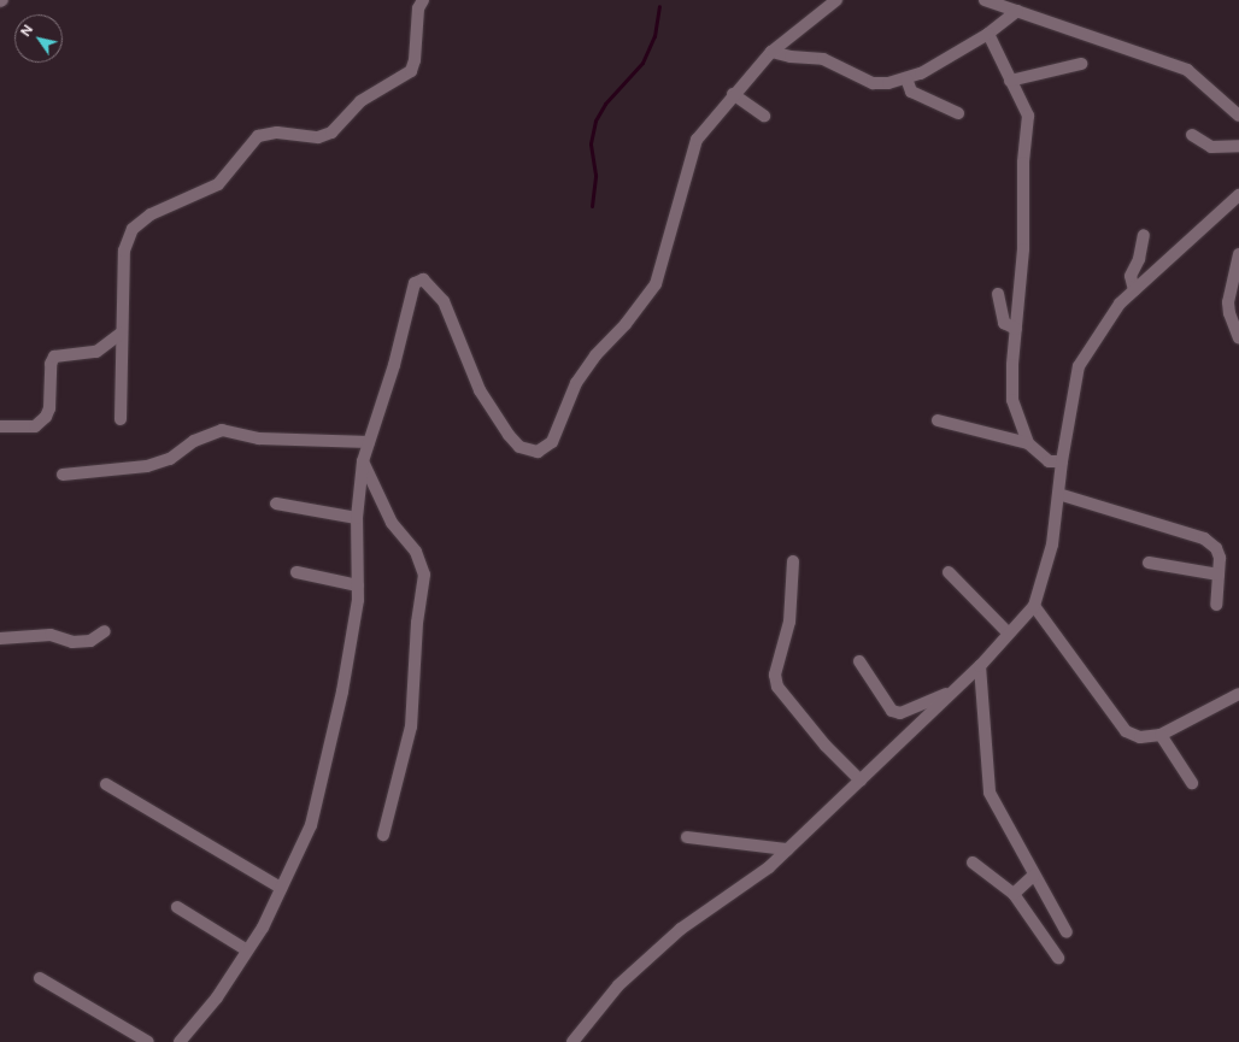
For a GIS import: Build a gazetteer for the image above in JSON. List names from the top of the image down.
{
  "north": "top left"
}
